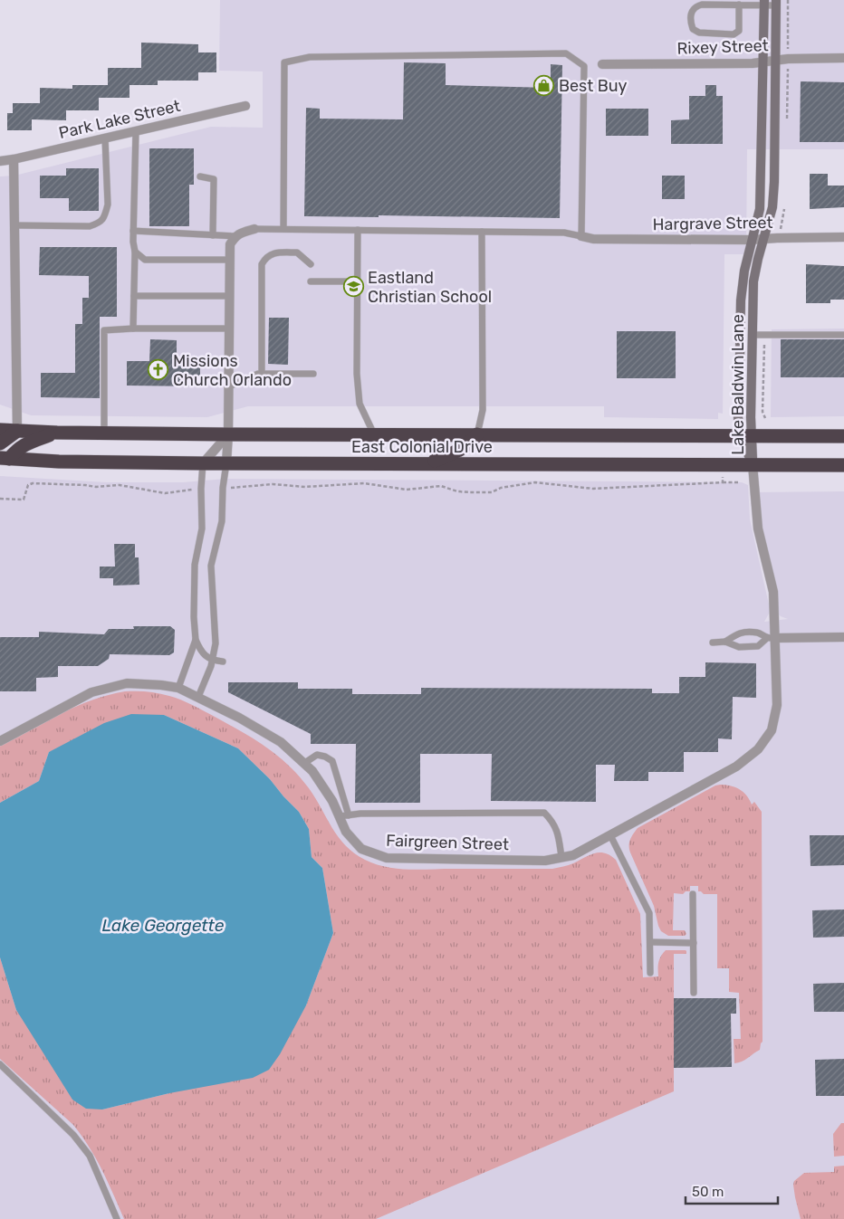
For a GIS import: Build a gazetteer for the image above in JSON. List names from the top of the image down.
{
  "streets": {
    "highway": ["East Colonial Drive"],
    "street": [
      "Rixey Street",
      "Park Lake Street",
      "Hargrave Street",
      "Lake Baldwin Lane",
      "Fairgreen Street"
    ]
  },
  "crossings": [
    ["Rixey Street", "Lake Baldwin Lane"],
    ["Hargrave Street", "Lake Baldwin Lane"],
    ["Lake Baldwin Lane", "East Colonial Drive"],
    ["Lake Baldwin Lane", "Fairgreen Street"],
    ["East Colonial Drive", "Fairgreen Street"]
  ],
  "water": ["Lake Georgette"],
  "places": {
    "shop": ["Best Buy"],
    "school or university": ["Eastland Christian School"],
    "church": ["Missions Church Orlando"]
  },
  "scale_bar": "50 m"
}
